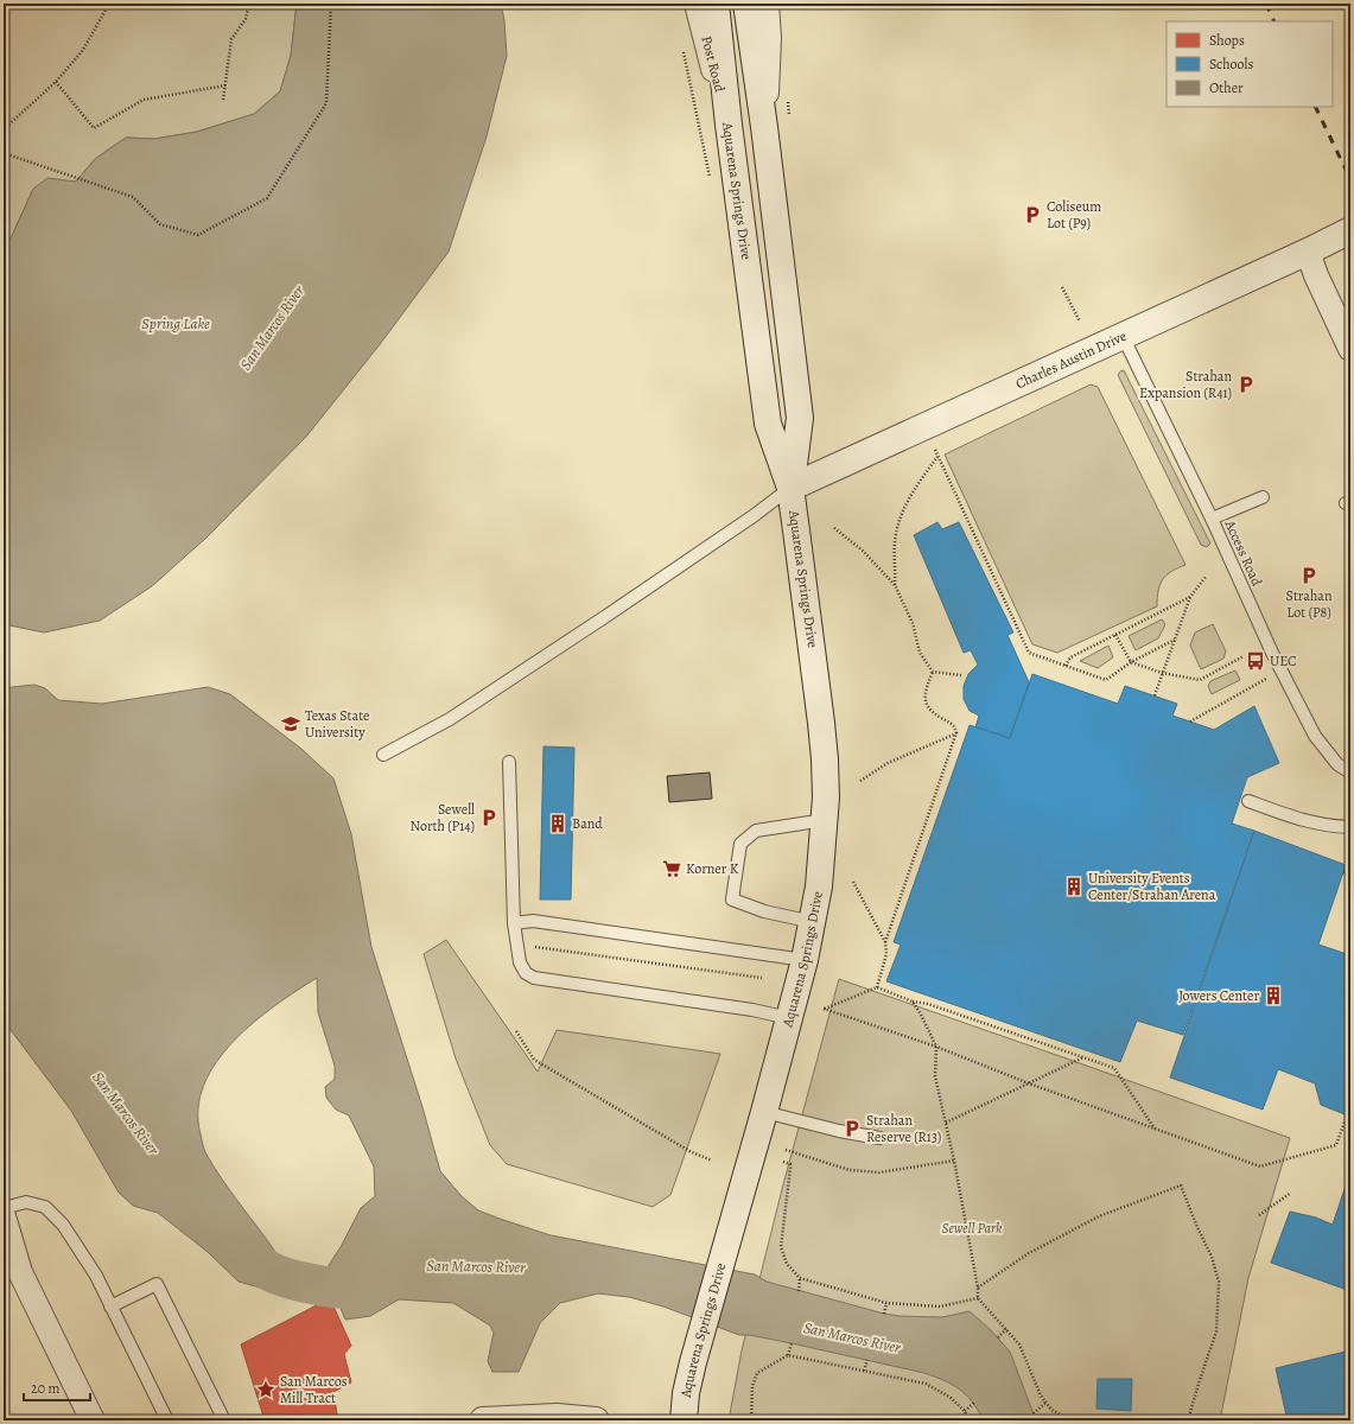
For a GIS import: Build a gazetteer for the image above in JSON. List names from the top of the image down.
{
  "streets": {
    "main road": ["Post Road", "Aquarena Springs Drive", "Charles Austin Drive"],
    "lane": ["Access Road"]
  },
  "crossings": [
    ["Post Road", "Aquarena Springs Drive"],
    ["Aquarena Springs Drive", "Charles Austin Drive"],
    ["Charles Austin Drive", "Access Road"]
  ],
  "water": ["Spring Lake", "San Marcos River"],
  "parks": ["Sewell Park"],
  "places": {
    "parking": [
      "Coliseum Lot (P9)",
      "Strahan Expansion (R41)",
      "Strahan Lot (P8)",
      "Sewell North (P14)",
      "Strahan Reserve (R13)"
    ],
    "bus stop": ["UEC"],
    "school or university": ["Texas State University"],
    "building": ["Band", "University Events Center/Strahan Arena", "Jowers Center"],
    "supermarket": ["Korner K"],
    "place": ["San Marcos Mill Tract"]
  },
  "legend": ["Shops", "Schools", "Other"],
  "scale_bar": "20 m"
}
